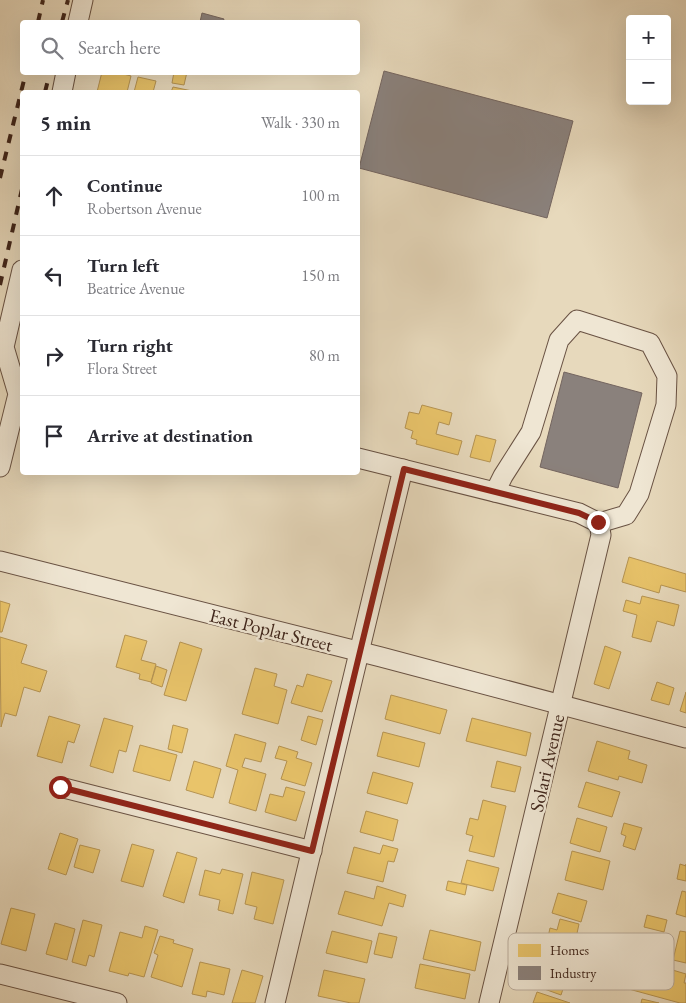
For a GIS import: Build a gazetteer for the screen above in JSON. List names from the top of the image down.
{
  "streets": {
    "street": ["East Poplar Street", "Solari Avenue"]
  },
  "crossings": [
    ["East Poplar Street", "Solari Avenue"]
  ],
  "legend": ["Homes", "Industry"],
  "page": {
    "map_buttons": ["+", "−"],
    "search": "Search here",
    "heading": ["5 min", "Walk · 330 m"],
    "list": [
      ["Continue", "Robertson Avenue", "100 m"],
      ["Turn left", "Beatrice Avenue", "150 m"],
      ["Turn right", "Flora Street", "80 m"],
      "Arrive at destination"
    ]
  }
}
